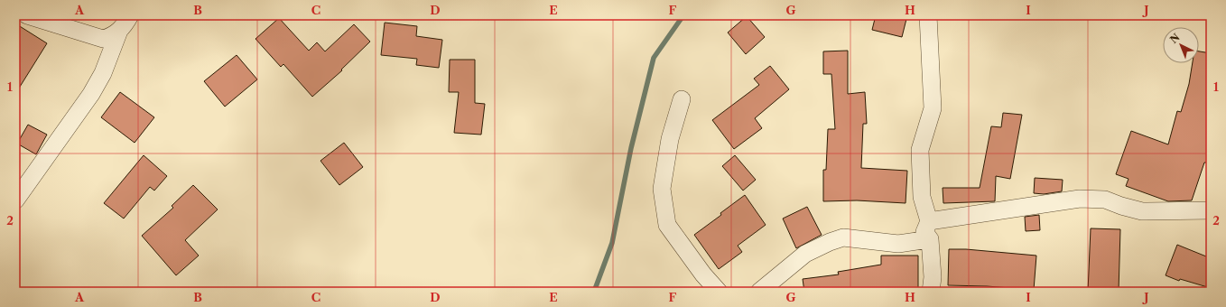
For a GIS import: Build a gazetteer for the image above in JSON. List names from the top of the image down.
{
  "north": "top left",
  "grid": {
    "columns": [
      "A",
      "B",
      "C",
      "D",
      "E",
      "F",
      "G",
      "H",
      "I",
      "J"
    ],
    "rows": ["1", "2"]
  }
}
